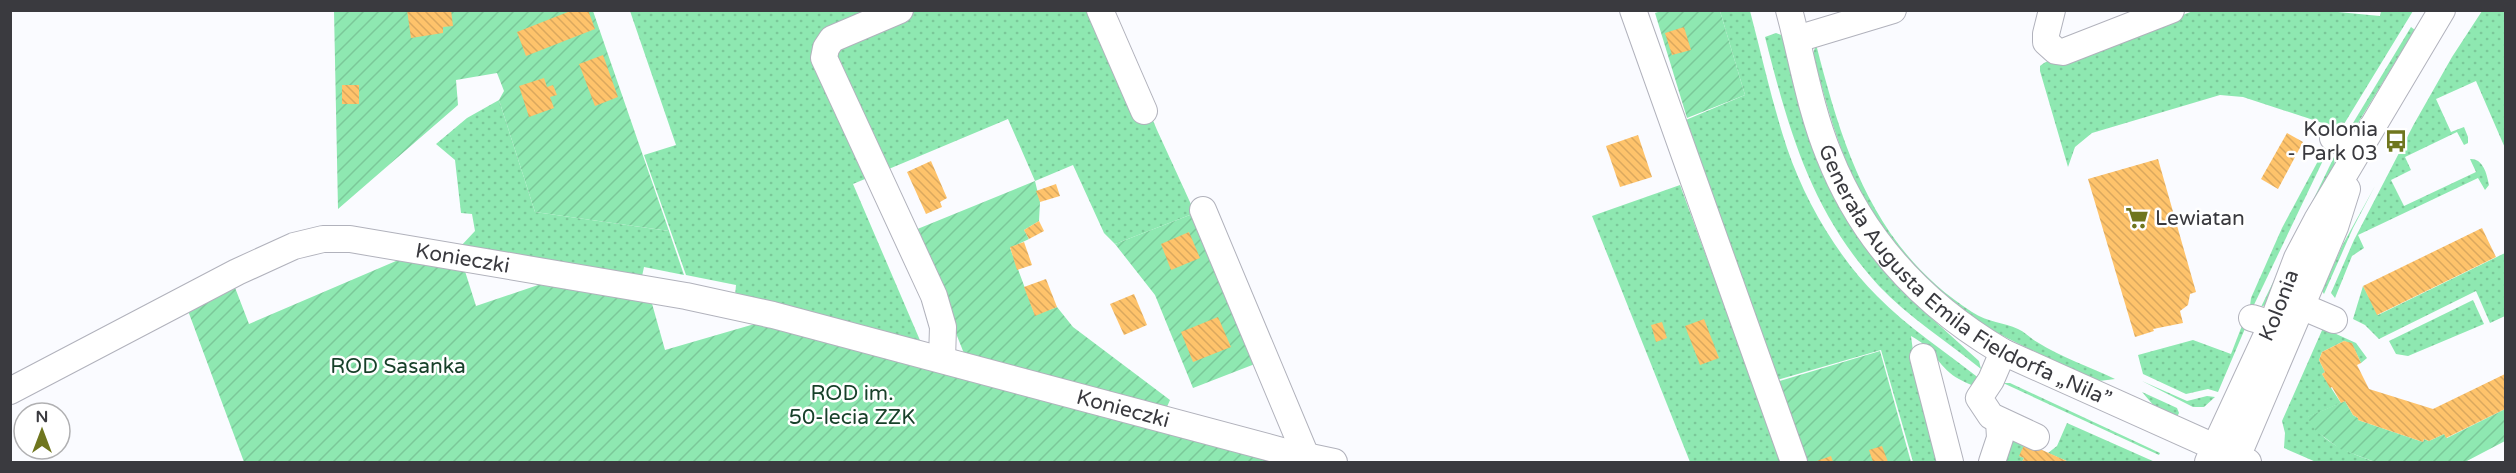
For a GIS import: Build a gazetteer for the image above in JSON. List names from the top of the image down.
{
  "streets": {
    "street": ["Konieczki", "Generała Augusta Emila Fieldorfa „Nila”", "Kolonia"]
  },
  "crossings": [
    ["Generała Augusta Emila Fieldorfa „Nila”", "Kolonia"]
  ],
  "parks": ["ROD Sasanka", "ROD im. 50-lecia ZZK"],
  "places": {
    "bus stop": ["Kolonia - Park 03"],
    "supermarket": ["Lewiatan"]
  },
  "north": "top"
}
